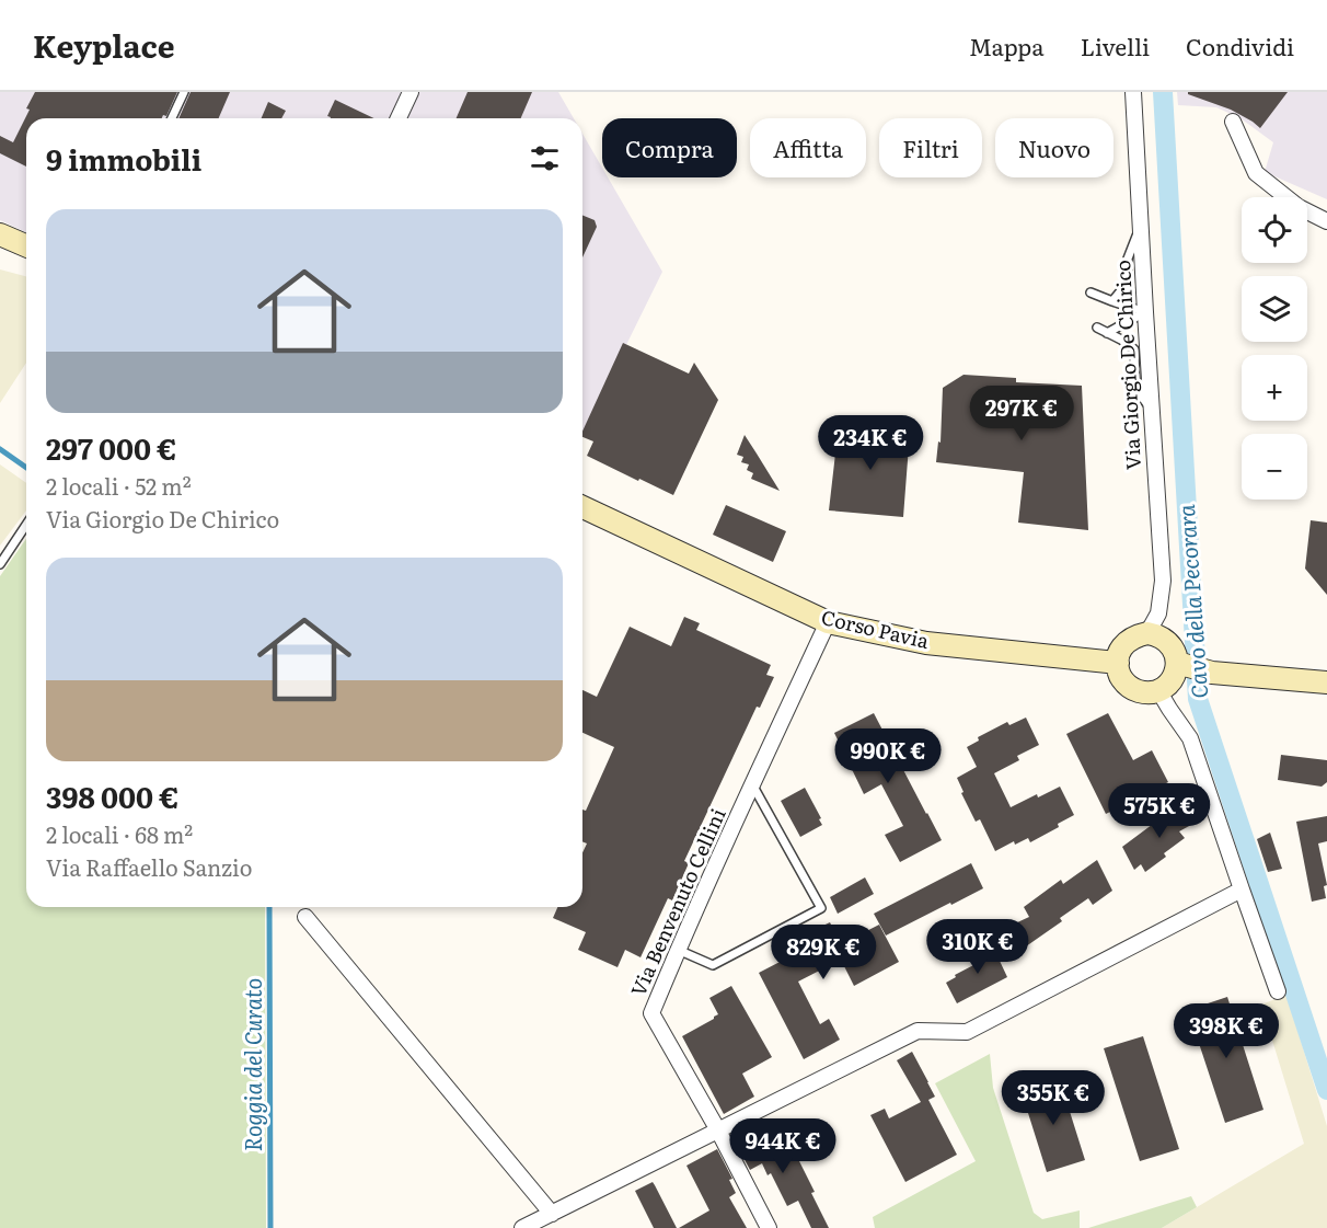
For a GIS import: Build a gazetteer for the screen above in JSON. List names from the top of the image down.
{
  "streets": {
    "street": ["Via Giorgio De Chirico", "Corso Pavia", "Via Benvenuto Cellini"]
  },
  "crossings": [
    ["Via Giorgio De Chirico", "Corso Pavia"],
    ["Corso Pavia", "Via Benvenuto Cellini"]
  ],
  "water": ["Cavo della Pecorara", "Roggia del Curato"],
  "page": {
    "header": "Keyplace",
    "nav": ["Mappa", "Livelli", "Condividi"],
    "chip": [
      "Compra",
      "Affitta",
      "Filtri",
      "Nuovo"
    ],
    "heading": "9 immobili",
    "map_buttons": ["+", "−"],
    "list": [
      {
        "name": "297 000 €",
        "note": "2 locali · 52 m² · Via Giorgio De Chirico"
      },
      {
        "name": "398 000 €",
        "note": "2 locali · 68 m² · Via Raffaello Sanzio"
      }
    ],
    "price": [
      "297K €",
      "234K €",
      "990K €",
      "575K €",
      "310K €",
      "829K €",
      "398K €",
      "355K €",
      "944K €"
    ]
  }
}
